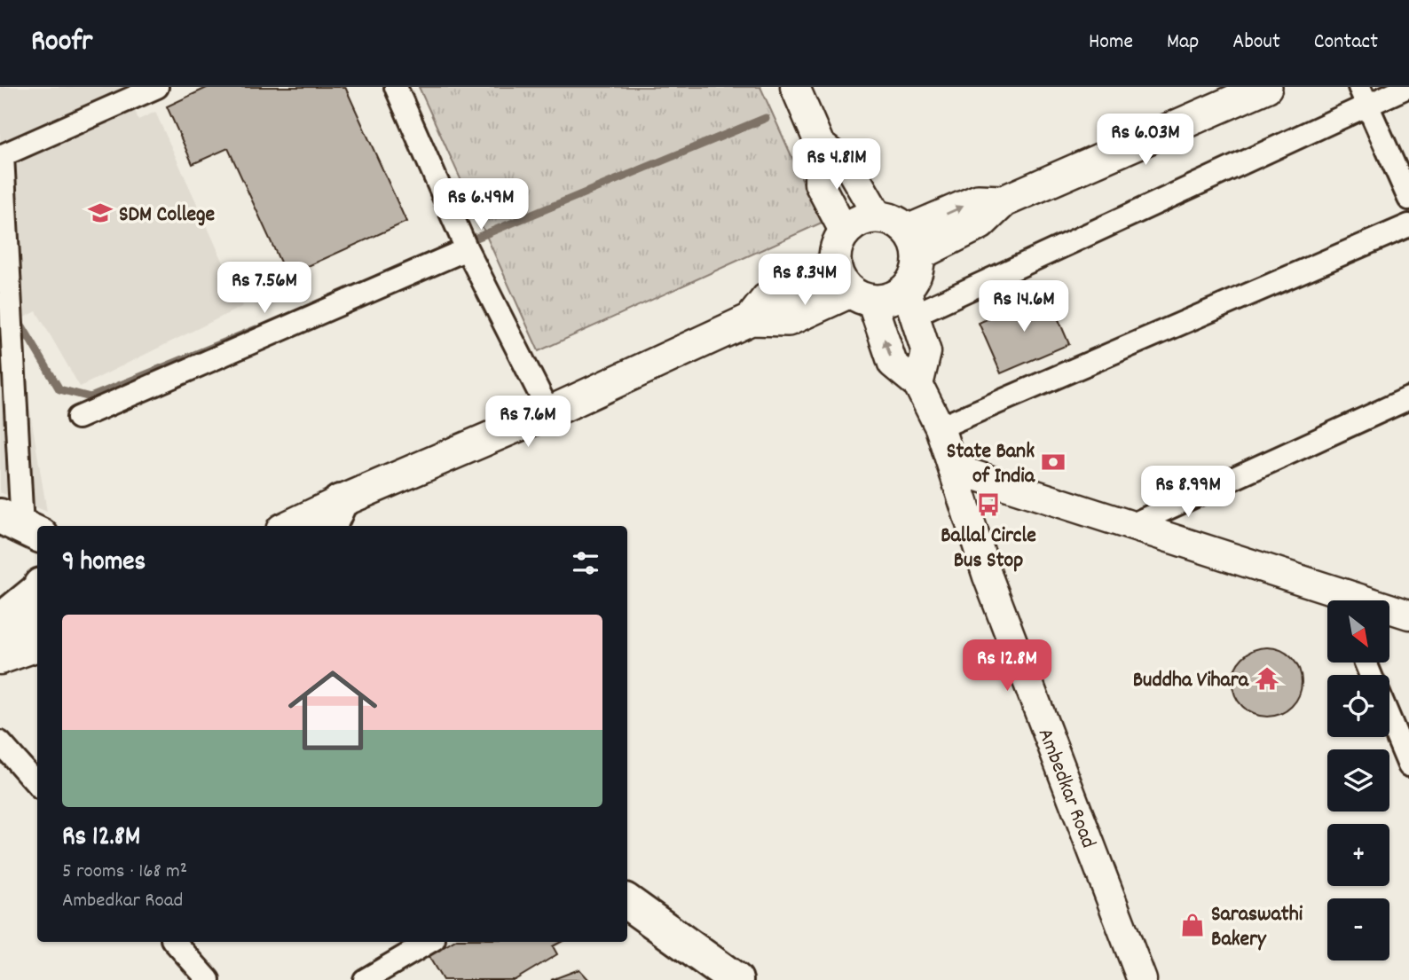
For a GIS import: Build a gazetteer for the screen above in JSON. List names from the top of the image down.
{
  "streets": {
    "street": ["Ambedkar Road"]
  },
  "places": {
    "school or university": ["SDM College"],
    "bank": ["State Bank of India"],
    "bus stop": ["Ballal Circle Bus Stop"],
    "temple": ["Buddha Vihara"],
    "shop": ["Saraswathi Bakery"]
  },
  "north": "bottom right",
  "page": {
    "header": "Roofr",
    "nav": [
      "Home",
      "Map",
      "About",
      "Contact"
    ],
    "price": [
      "Rs 6.03M",
      "Rs 4.81M",
      "Rs 6.49M",
      "Rs 8.34M",
      "Rs 7.56M",
      "Rs 14.6M",
      "Rs 7.6M",
      "Rs 8.99M",
      "Rs 12.8M"
    ],
    "heading": "9 homes",
    "map_buttons": ["+", "−"],
    "list": [
      {
        "name": "Rs 12.8M",
        "note": "5 rooms · 168 m² · Ambedkar Road"
      }
    ]
  }
}
